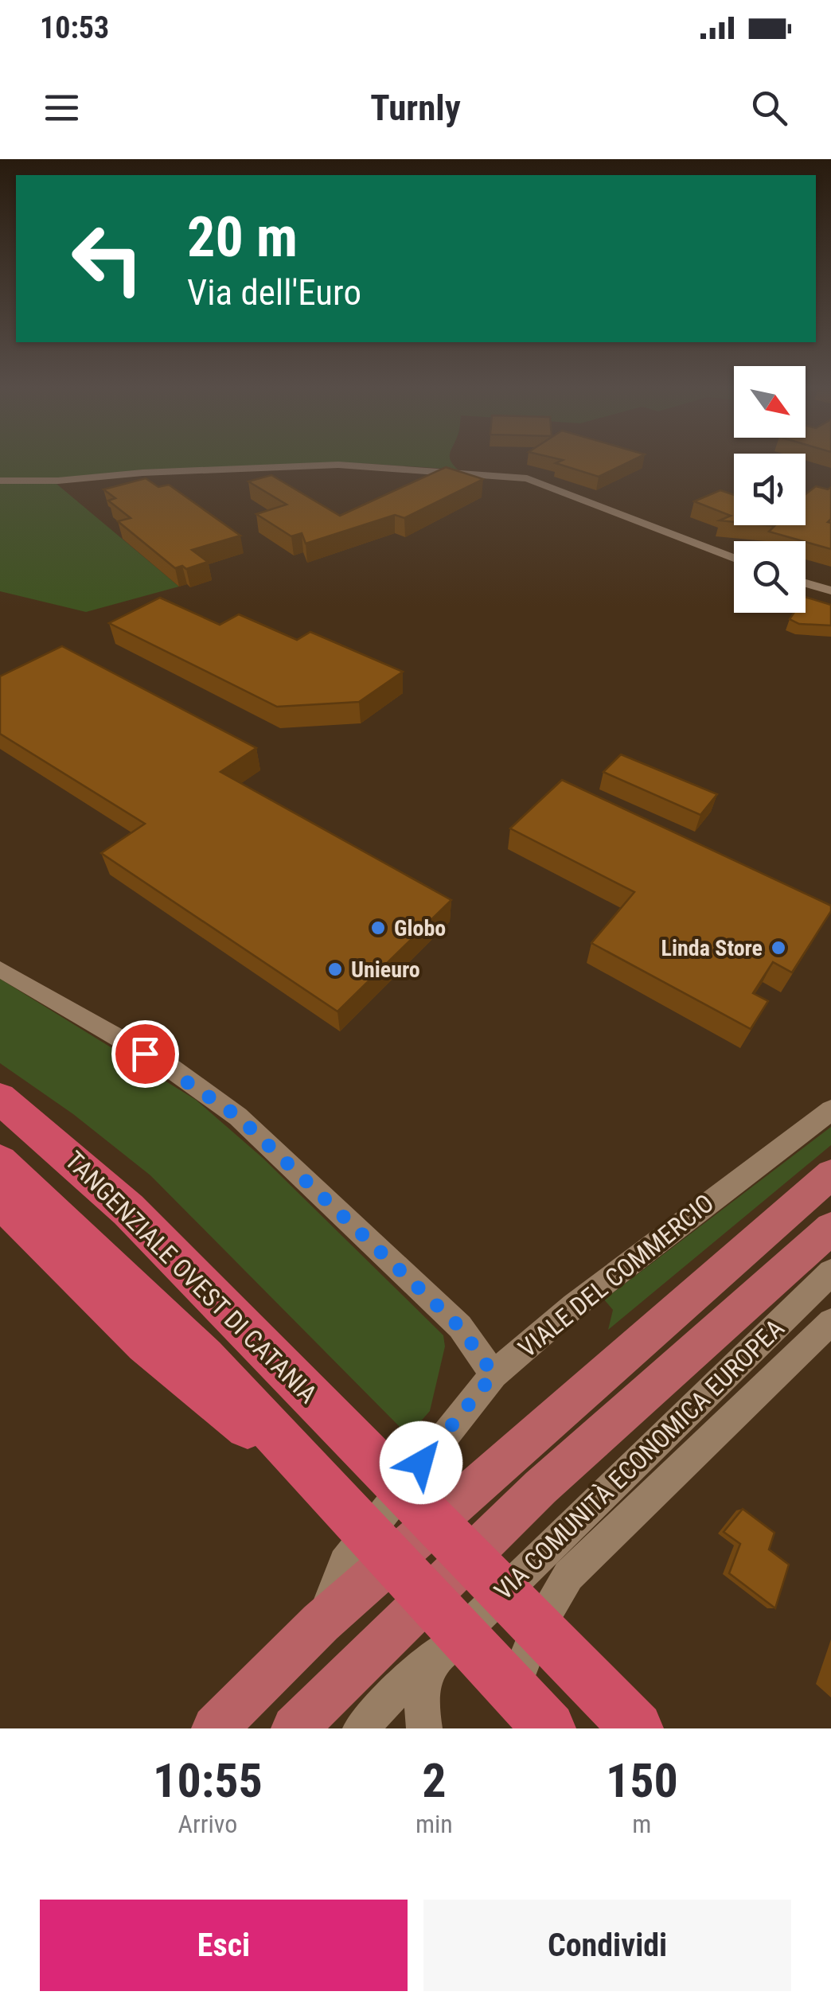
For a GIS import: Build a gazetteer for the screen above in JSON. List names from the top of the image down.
{
  "streets": {
    "highway": ["TANGENZIALE OVEST DI CATANIA"],
    "street": ["VIALE DEL COMMERCIO", "VIA COMUNITÀ ECONOMICA EUROPEA"]
  },
  "places": ["Globo", "Linda Store", "Unieuro"],
  "north": "bottom right",
  "page": {
    "status": "10:53",
    "header": "Turnly",
    "turn": ["20 m", "Via dell'Euro"],
    "eta": [
      "10:55",
      "Arrivo",
      "2",
      "min",
      "150",
      "m"
    ],
    "buttons": ["Esci", "Condividi"]
  }
}
